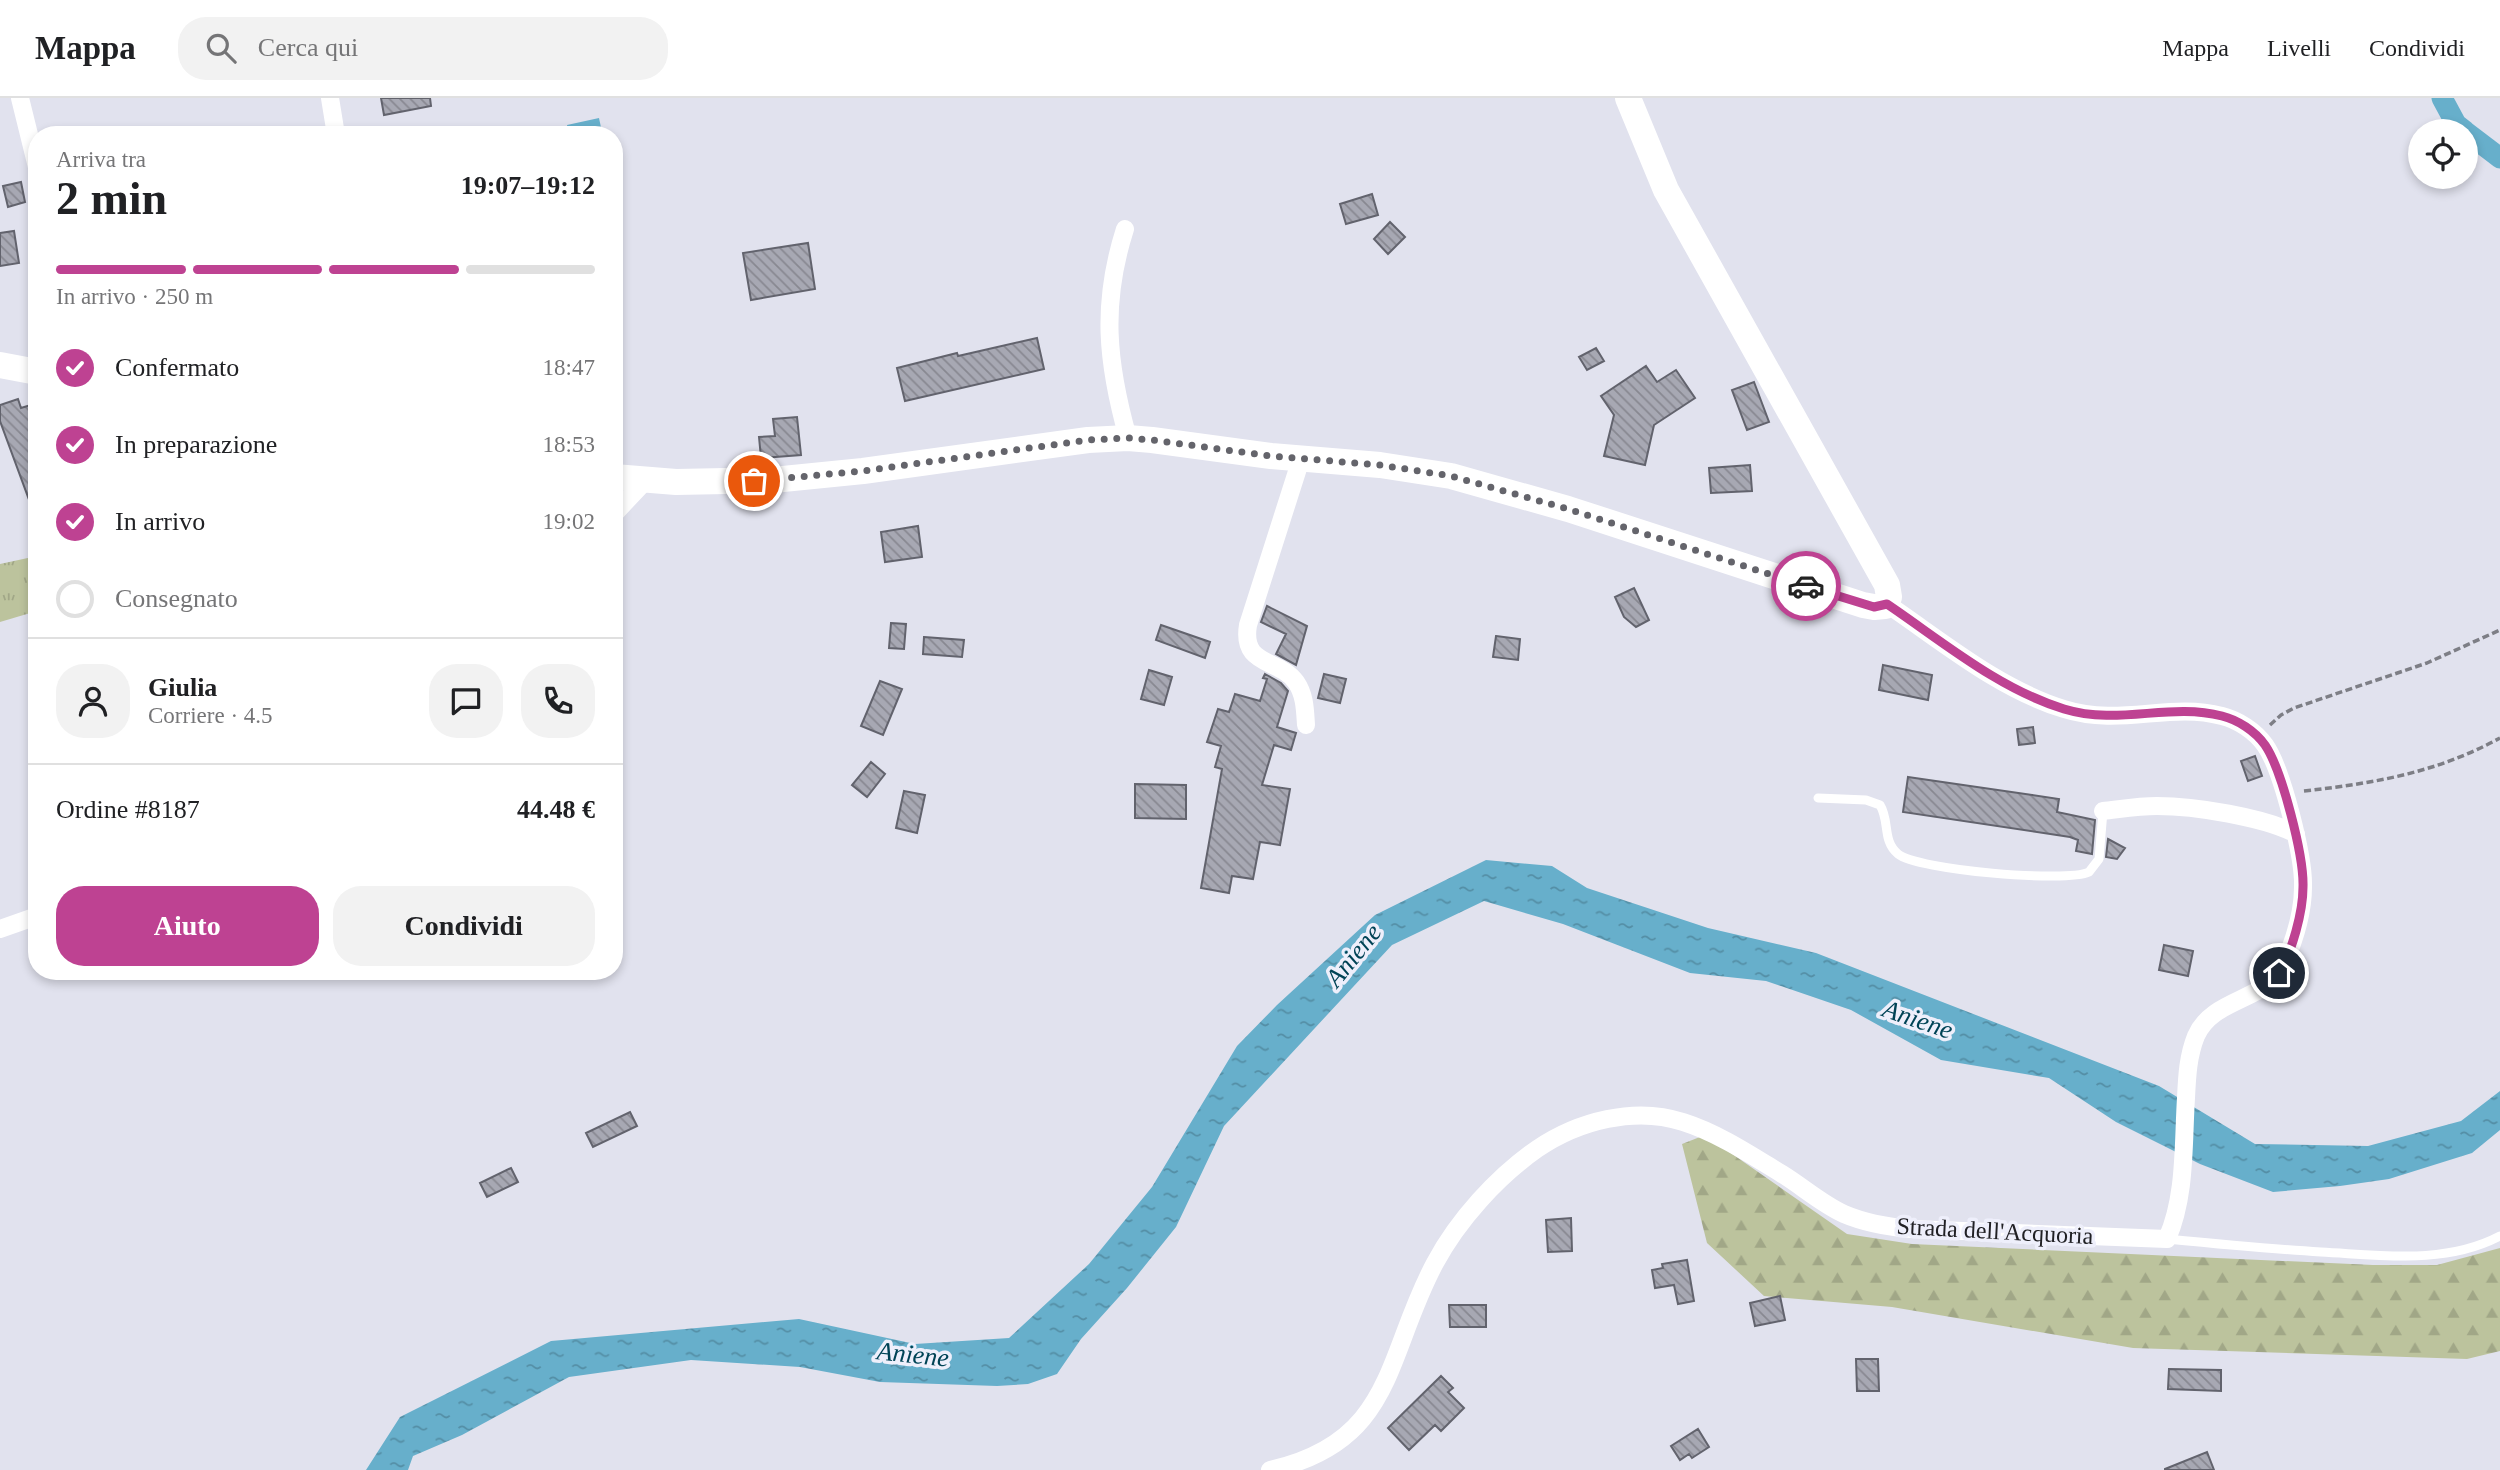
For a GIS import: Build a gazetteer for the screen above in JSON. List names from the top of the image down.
{
  "streets": {
    "street": ["Strada dell'Acquoria"]
  },
  "water": ["Aniene"],
  "page": {
    "header": "Mappa",
    "search": "Cerca qui",
    "nav": ["Mappa", "Livelli", "Condividi"],
    "heading": ["2 min", "Arriva tra", "19:07–19:12"],
    "panel": [
      "Giulia",
      "Corriere · 4.5",
      "Ordine #8187",
      "44.48 €"
    ],
    "bar": "In arrivo · 250 m",
    "list": [
      ["Confermato", "18:47"],
      ["In preparazione", "18:53"],
      ["In arrivo", "19:02"],
      "Consegnato"
    ],
    "buttons": ["Aiuto", "Condividi"]
  }
}
